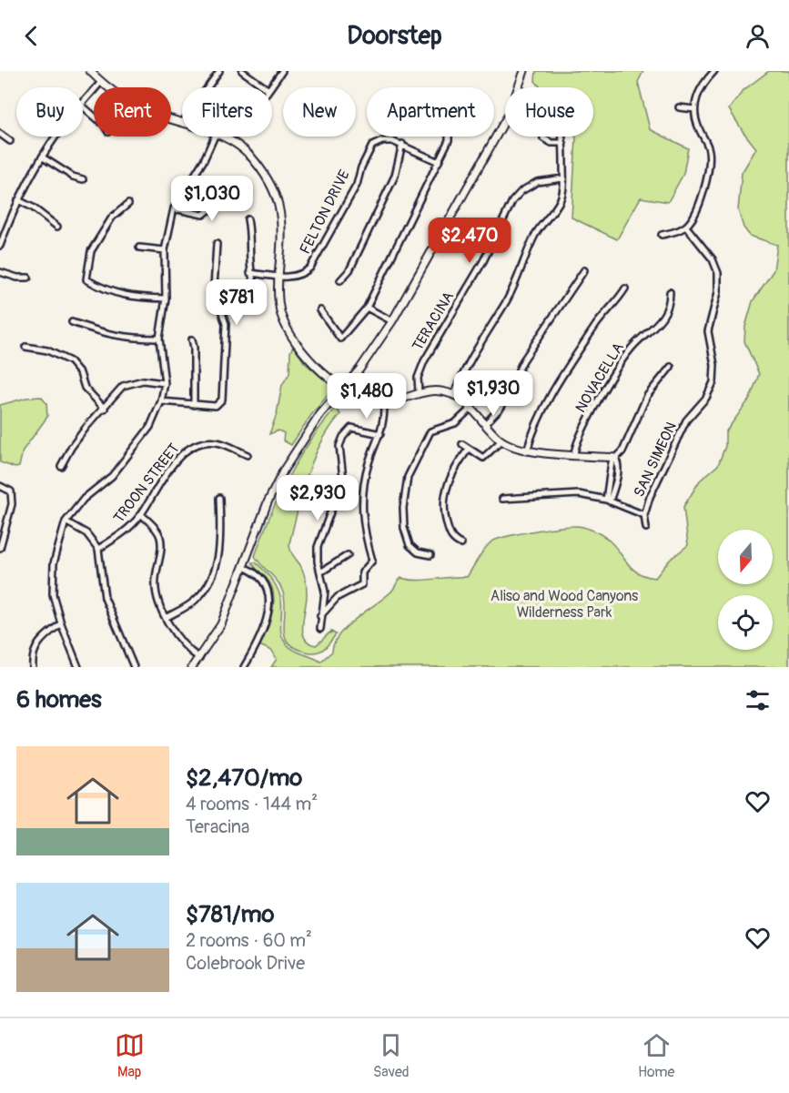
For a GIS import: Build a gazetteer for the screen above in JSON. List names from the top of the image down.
{
  "streets": {
    "street": [
      "FELTON DRIVE",
      "TERACINA",
      "NOVACELLA",
      "SAN SIMEON",
      "TROON STREET"
    ]
  },
  "parks": ["Aliso and Wood Canyons Wilderness Park"],
  "north": "bottom",
  "page": {
    "header": "Doorstep",
    "chip": [
      "Buy",
      "Rent",
      "Filters",
      "New",
      "Apartment",
      "House"
    ],
    "price": [
      "$1,030",
      "$2,470",
      "$781",
      "$1,930",
      "$1,480",
      "$2,930"
    ],
    "heading": "6 homes",
    "list": [
      {
        "name": "$2,470/mo",
        "note": "4 rooms · 144 m² · Teracina"
      },
      {
        "name": "$781/mo",
        "note": "2 rooms · 60 m² · Colebrook Drive"
      }
    ],
    "tabs": ["Map", "Saved", "Home"]
  }
}
